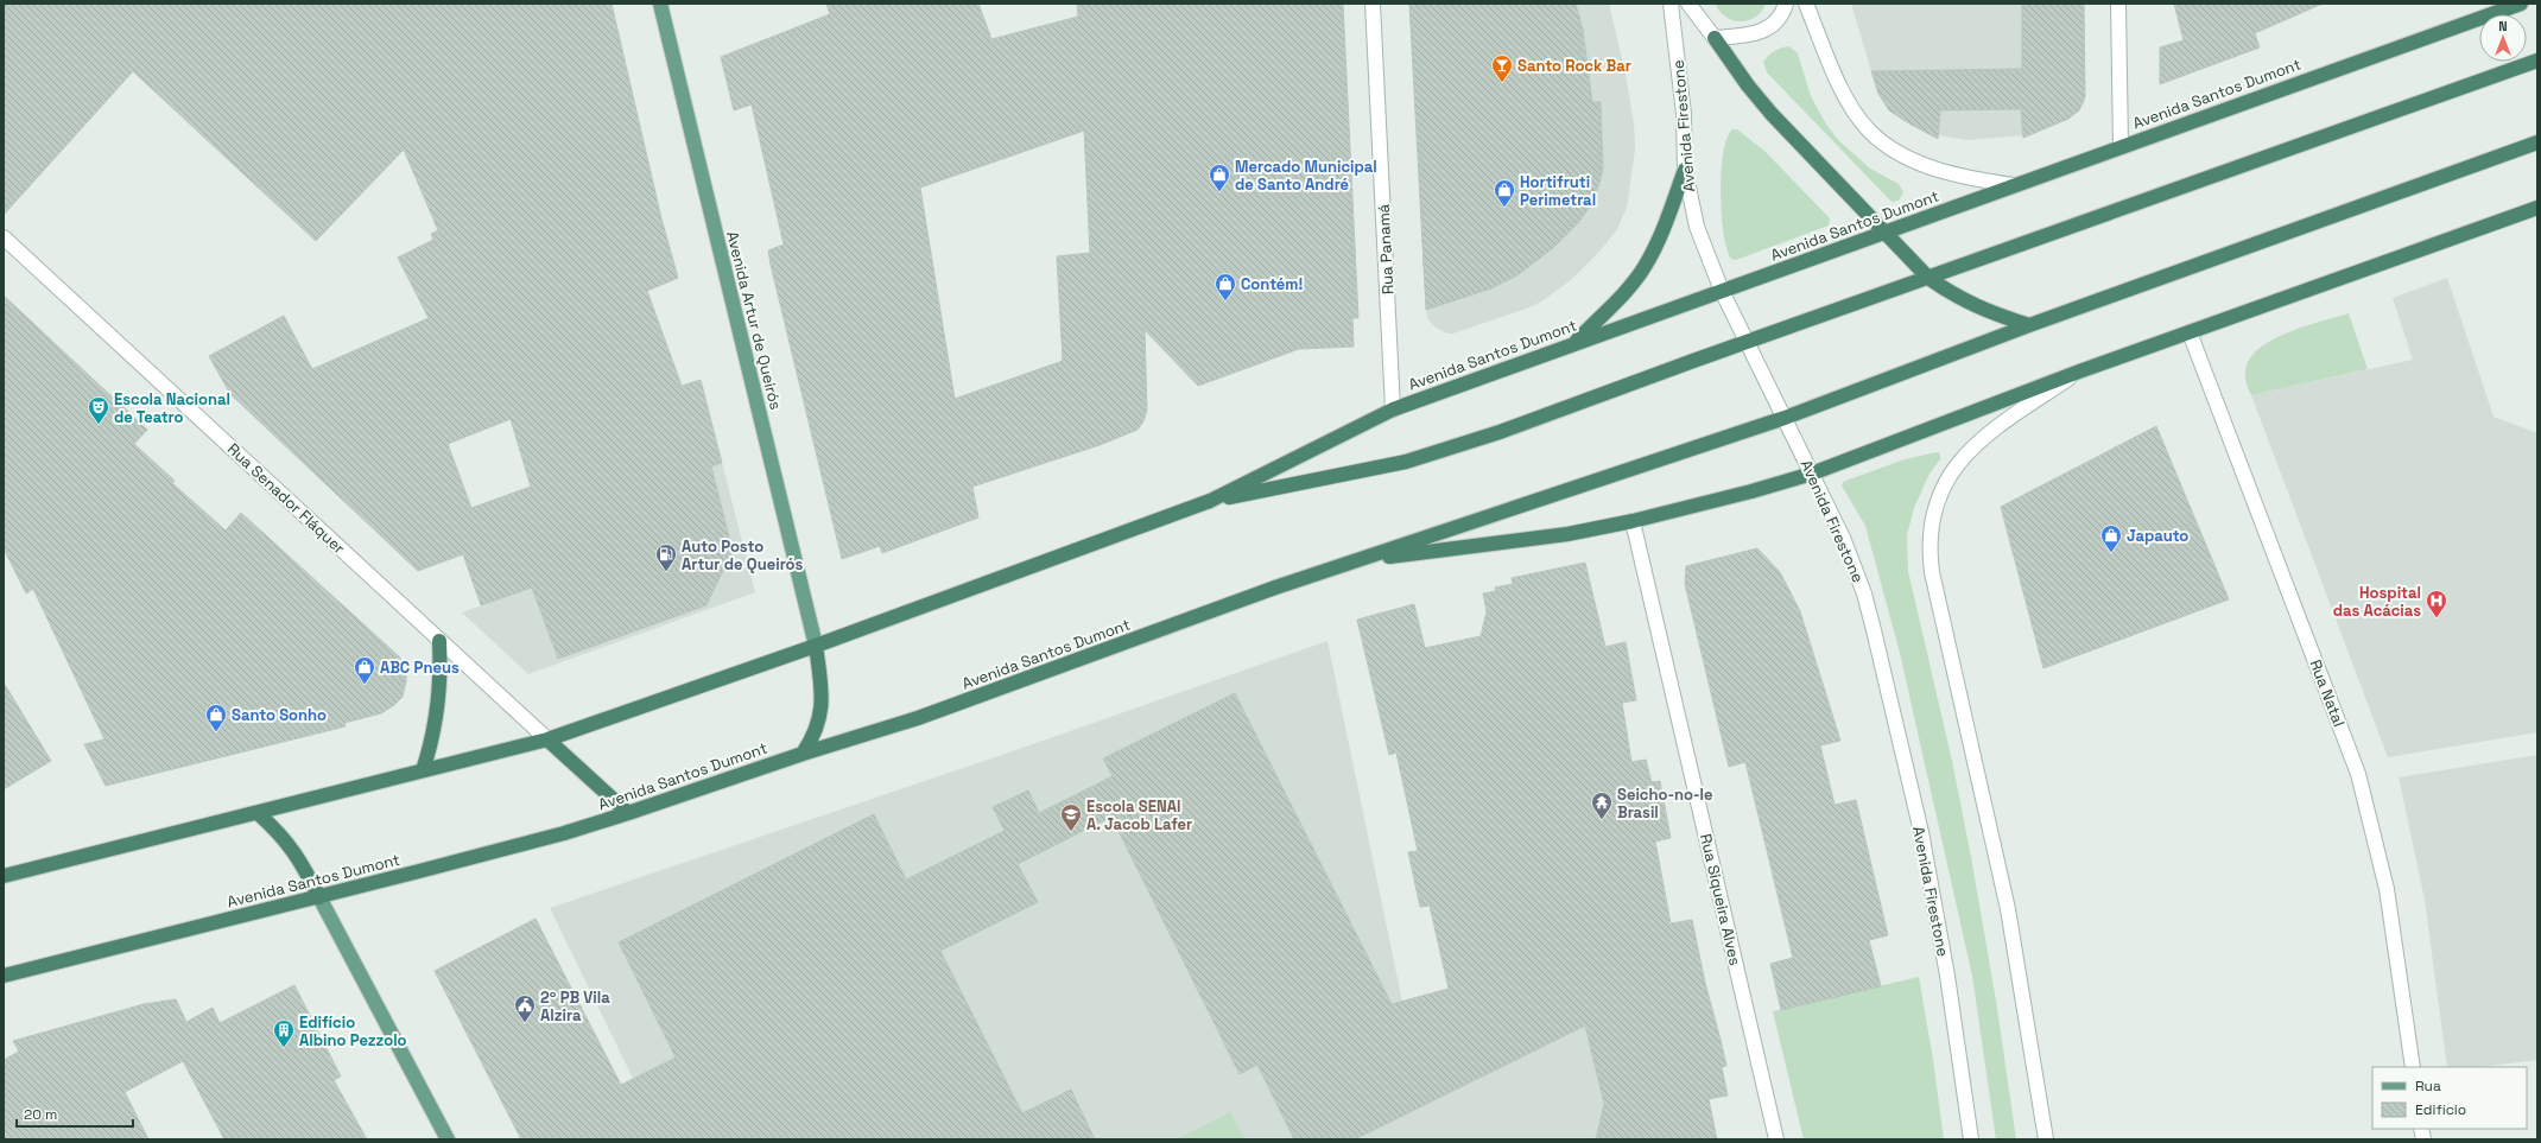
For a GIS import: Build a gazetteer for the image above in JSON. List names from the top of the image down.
{
  "streets": {
    "highway": ["Avenida Santos Dumont"],
    "main road": ["Avenida Artur de Queirós"],
    "street": [
      "Avenida Firestone",
      "Rua Panamá",
      "Rua Senador Fláquer",
      "Rua Natal",
      "Rua Siqueira Alves"
    ]
  },
  "crossings": [
    ["Avenida Santos Dumont", "Avenida Firestone"],
    ["Avenida Santos Dumont", "Rua Panamá"],
    ["Avenida Santos Dumont", "Avenida Artur de Queirós"],
    ["Avenida Santos Dumont", "Rua Senador Fláquer"],
    ["Avenida Santos Dumont", "Rua Natal"],
    ["Avenida Santos Dumont", "Rua Siqueira Alves"]
  ],
  "places": {
    "bar": ["Santo Rock Bar"],
    "shop": [
      "Mercado Municipal de Santo André",
      "Hortifruti Perimetral",
      "Contém!",
      "Japauto",
      "ABC Pneus",
      "Santo Sonho"
    ],
    "theatre": ["Escola Nacional de Teatro"],
    "fuel station": ["Auto Posto Artur de Queirós"],
    "hospital": ["Hospital das Acácias"],
    "temple": ["Seicho-no-Ie Brasil"],
    "school or university": ["Escola SENAI A. Jacob Lafer"],
    "public building": ["2º PB Vila Alzira"],
    "building": ["Edifício Albino Pezzolo"]
  },
  "legend": ["Rua", "Edifício"],
  "scale_bar": "20 m",
  "north": "top"
}
